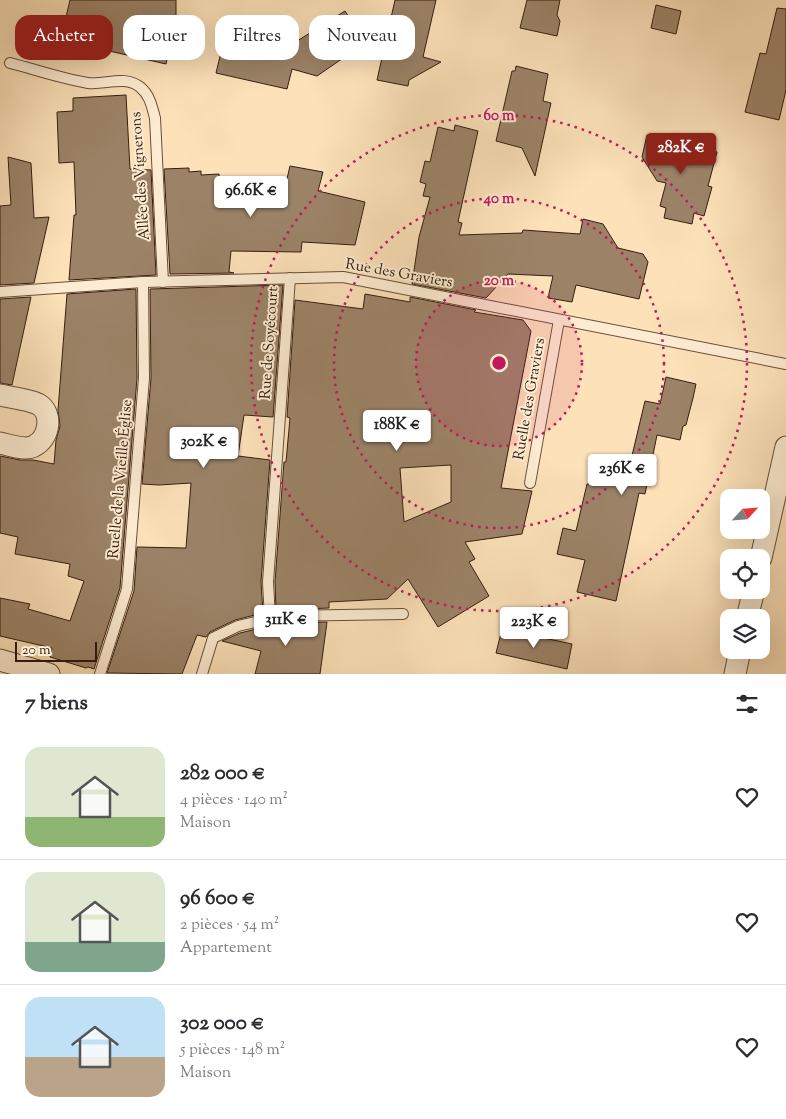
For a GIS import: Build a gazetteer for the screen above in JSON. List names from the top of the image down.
{
  "streets": {
    "lane": [
      "Allée des Vignerons",
      "Rue des Graviers",
      "Rue de Soyécourt",
      "Ruelle des Graviers",
      "Ruelle de la Vieille Église"
    ]
  },
  "crossings": [
    ["Allée des Vignerons", "Rue des Graviers"],
    ["Rue des Graviers", "Rue de Soyécourt"],
    ["Rue des Graviers", "Ruelle des Graviers"],
    ["Rue des Graviers", "Ruelle de la Vieille Église"]
  ],
  "scale_bar": "20 m",
  "north": "top right",
  "page": {
    "chip": [
      "Acheter",
      "Louer",
      "Filtres",
      "Nouveau"
    ],
    "price": [
      "282K €",
      "96.6K €",
      "188K €",
      "302K €",
      "236K €",
      "311K €",
      "223K €"
    ],
    "scale": "20 m",
    "heading": "7 biens",
    "list": [
      {
        "name": "282 000 €",
        "note": "4 pièces · 140 m² · Maison"
      },
      {
        "name": "96 600 €",
        "note": "2 pièces · 54 m² · Appartement"
      },
      {
        "name": "302 000 €",
        "note": "5 pièces · 148 m² · Maison"
      }
    ]
  },
  "rings": ["60 m", "40 m", "20 m"]
}
